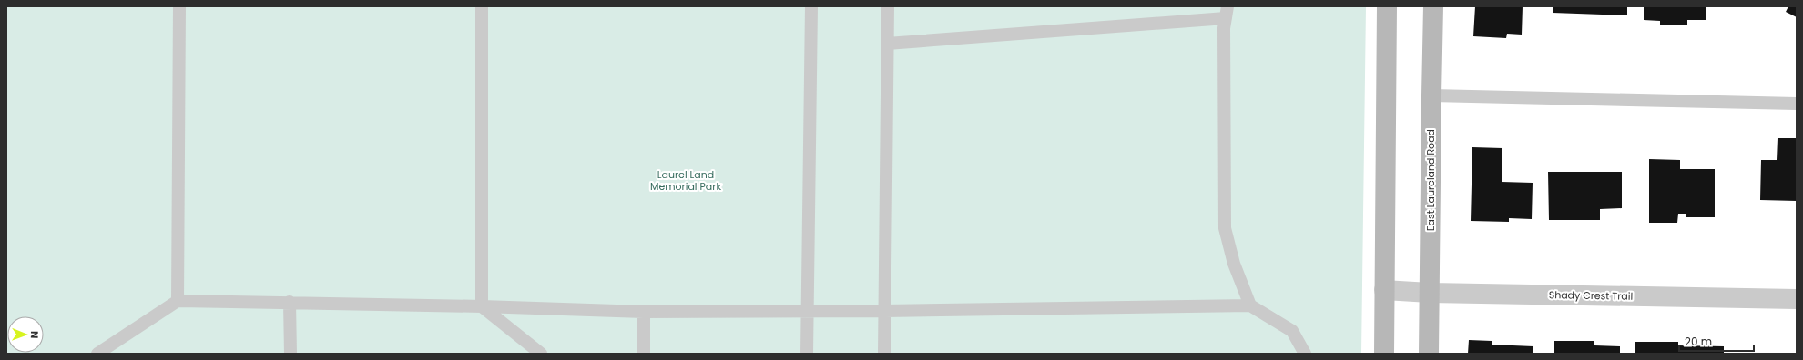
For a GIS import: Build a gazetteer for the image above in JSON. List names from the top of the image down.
{
  "streets": {
    "main road": ["East Laureland Road"],
    "street": ["Shady Crest Trail"]
  },
  "crossings": [
    ["East Laureland Road", "Shady Crest Trail"]
  ],
  "parks": ["Laurel Land Memorial Park"],
  "scale_bar": "20 m",
  "north": "right"
}
